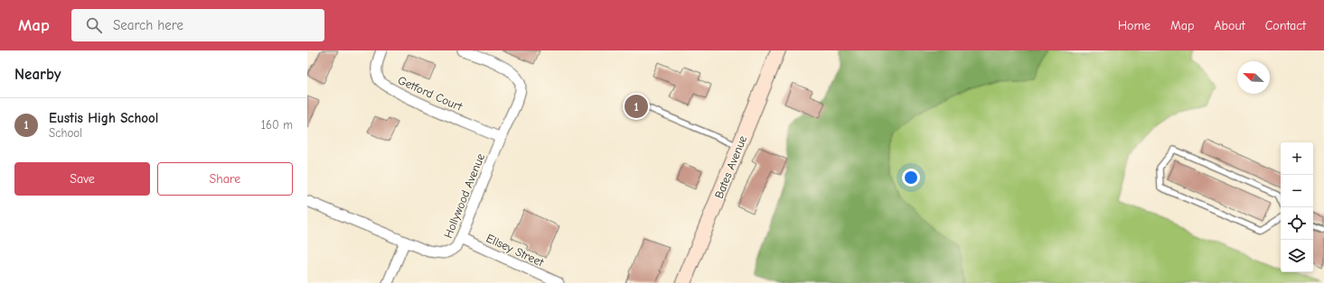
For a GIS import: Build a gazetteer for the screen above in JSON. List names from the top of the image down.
{
  "streets": {
    "street": [
      "Getford Court",
      "Bates Avenue",
      "Hollywood Avenue",
      "Ellsey Street"
    ]
  },
  "crossings": [
    ["Getford Court", "Hollywood Avenue"],
    ["Hollywood Avenue", "Ellsey Street"]
  ],
  "north": "top left",
  "page": {
    "header": "Map",
    "search": "Search here",
    "nav": [
      "Home",
      "Map",
      "About",
      "Contact"
    ],
    "heading": "Nearby",
    "pins": "1",
    "list": [
      {
        "mark": "1",
        "name": "Eustis High School",
        "note": "School",
        "value": "160 m"
      }
    ],
    "map_buttons": ["+", "−"],
    "buttons": ["Save", "Share"]
  }
}
